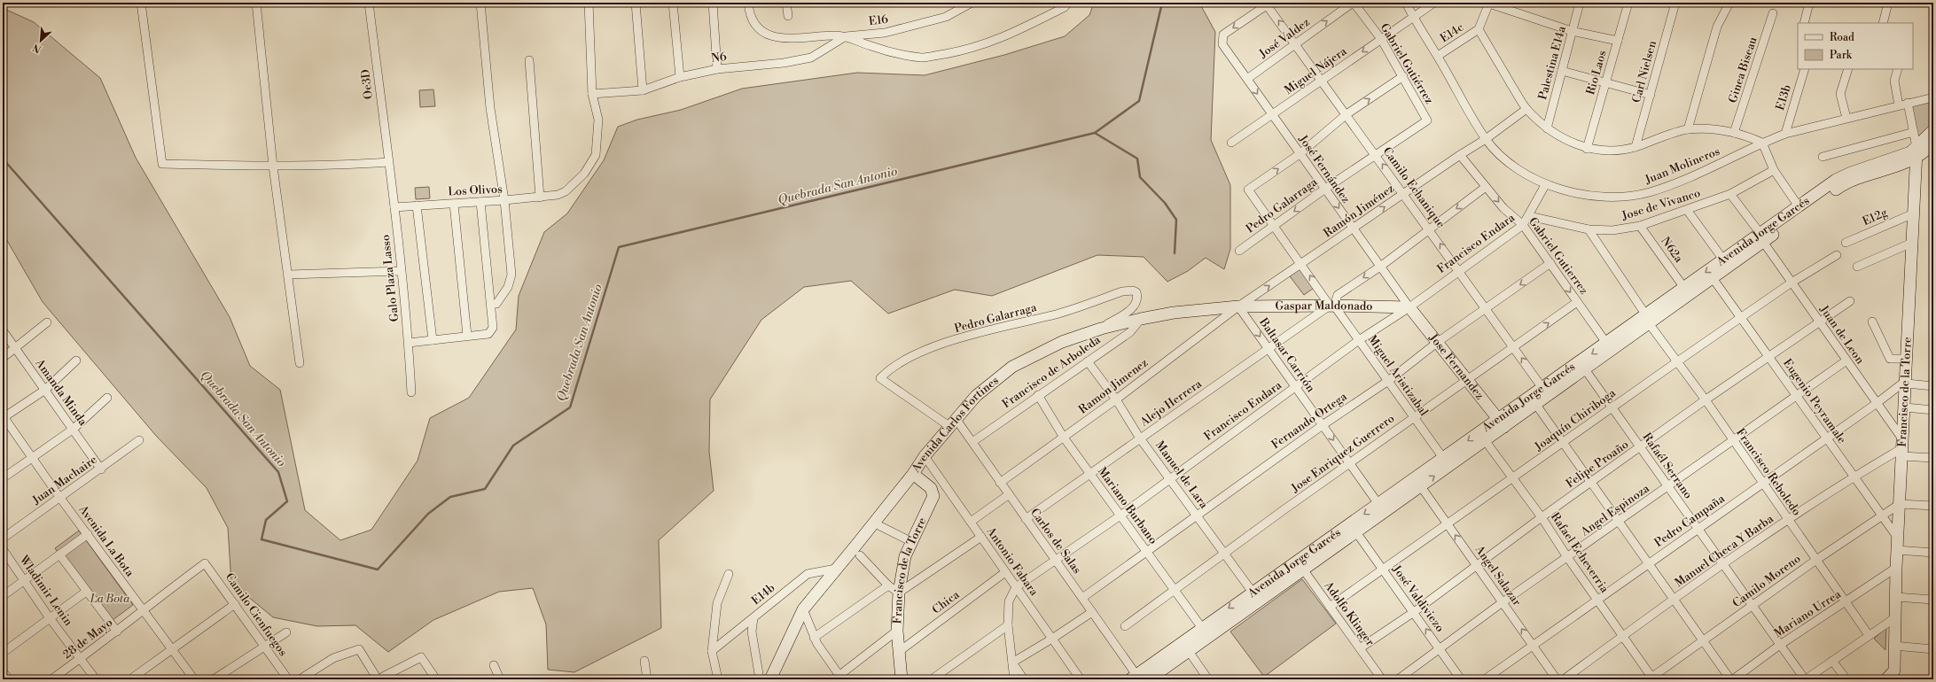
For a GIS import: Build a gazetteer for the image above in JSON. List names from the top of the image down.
{
  "streets": {
    "street": [
      "E16",
      "E14c",
      "José Valdez",
      "N6",
      "Palestina E14a",
      "Gabriel Gutiérrez",
      "Ginea Biseau",
      "Miguel Nájera",
      "Carl Nielsen",
      "Rio Laos",
      "Oe3D",
      "E13b",
      "Juan Molineros",
      "José Fernández",
      "Camilo Echanique",
      "Los Olivos",
      "Jose de Vivanco",
      "Pedro Galarraga",
      "Ramón Jiménez",
      "E12g",
      "Avenida Jorge Garcés",
      "Francisco Endara",
      "N62a",
      "Gabriel Gutierrez",
      "Galo Plaza Lasso",
      "Gaspar Maldonado",
      "Juan de Leon",
      "Baltasar Carrión",
      "Jose Fernandez",
      "Francisco de Arboleda",
      "Miguel Aristizabal",
      "Ramon Jimenez",
      "Amanda Minda",
      "Francisco de la Torre",
      "Eugenio Peyramale",
      "Alejo Herrera",
      "Joaquín Chiriboga",
      "Fernando Ortega",
      "Avenida Carlos Fortines",
      "Jose Enriquez Guerrero",
      "Felipe Proaño",
      "Rafaél Serrano",
      "Francisco Reboledo",
      "Manuel de Lara",
      "Juan Machaire",
      "Mariano Burbano",
      "Angel Espinoza",
      "Pedro Campaña",
      "Avenida La Bota",
      "Carlos de Salas",
      "Manuel Checa Y Barba",
      "Rafael Echeverria",
      "Antonio Fabara",
      "Angel Salazar",
      "Camilo Moreno",
      "Wladimir Lenin",
      "E14b",
      "José Valdiviezo",
      "Chica",
      "Adolfo Klinger",
      "Mariano Urrea",
      "Camilo Cienfuegos",
      "28 de Mayo"
    ]
  },
  "crossings": [
    ["E16", "N6"],
    ["E14c", "Juan Molineros"],
    ["José Valdez", "Gabriel Gutiérrez"],
    ["José Valdez", "José Fernández"],
    ["José Valdez", "Camilo Echanique"],
    ["N6", "Los Olivos"],
    ["Gabriel Gutiérrez", "Miguel Nájera"],
    ["Gabriel Gutiérrez", "Pedro Galarraga"],
    ["Miguel Nájera", "Juan Molineros"],
    ["Miguel Nájera", "José Fernández"],
    ["Miguel Nájera", "Camilo Echanique"],
    ["Oe3D", "Galo Plaza Lasso"],
    ["E13b", "Juan Molineros"],
    ["Juan Molineros", "Ramón Jiménez"],
    ["Juan Molineros", "Francisco Endara"],
    ["Juan Molineros", "Francisco de la Torre"],
    ["José Fernández", "Camilo Echanique"],
    ["José Fernández", "Pedro Galarraga"],
    ["José Fernández", "Ramón Jiménez"],
    ["José Fernández", "Francisco Endara"],
    ["José Fernández", "Gaspar Maldonado"],
    ["José Fernández", "Jose Fernandez"],
    ["José Fernández", "Miguel Aristizabal"],
    ["José Fernández", "Alejo Herrera"],
    ["Camilo Echanique", "Pedro Galarraga"],
    ["Camilo Echanique", "Ramón Jiménez"],
    ["Camilo Echanique", "Avenida Jorge Garcés"],
    ["Camilo Echanique", "Francisco Endara"],
    ["Camilo Echanique", "Alejo Herrera"],
    ["Camilo Echanique", "Fernando Ortega"],
    ["Camilo Echanique", "Jose Enriquez Guerrero"],
    ["Los Olivos", "Galo Plaza Lasso"],
    ["Jose de Vivanco", "Francisco Endara"],
    ["Jose de Vivanco", "N62a"],
    ["Jose de Vivanco", "Juan de Leon"],
    ["Jose de Vivanco", "Francisco Reboledo"],
    ["Pedro Galarraga", "Miguel Aristizabal"],
    ["Pedro Galarraga", "Avenida Carlos Fortines"],
    ["Pedro Galarraga", "Carlos de Salas"],
    ["Ramón Jiménez", "Gabriel Gutierrez"],
    ["Ramón Jiménez", "Gaspar Maldonado"],
    ["Ramón Jiménez", "Baltasar Carrión"],
    ["Ramón Jiménez", "Miguel Aristizabal"],
    ["Ramón Jiménez", "Ramon Jimenez"],
    ["Ramón Jiménez", "Avenida Carlos Fortines"],
    ["E12g", "Francisco de la Torre"],
    ["Avenida Jorge Garcés", "N62a"],
    ["Avenida Jorge Garcés", "Gabriel Gutierrez"],
    ["Avenida Jorge Garcés", "Juan de Leon"],
    ["Avenida Jorge Garcés", "Baltasar Carrión"],
    ["Avenida Jorge Garcés", "Jose Fernandez"],
    ["Avenida Jorge Garcés", "Miguel Aristizabal"],
    ["Avenida Jorge Garcés", "Francisco de la Torre"],
    ["Avenida Jorge Garcés", "Eugenio Peyramale"],
    ["Avenida Jorge Garcés", "Rafaél Serrano"],
    ["Avenida Jorge Garcés", "Francisco Reboledo"],
    ["Avenida Jorge Garcés", "Manuel de Lara"],
    ["Avenida Jorge Garcés", "Mariano Burbano"],
    ["Avenida Jorge Garcés", "Carlos de Salas"],
    ["Avenida Jorge Garcés", "Rafael Echeverria"],
    ["Avenida Jorge Garcés", "Angel Salazar"],
    ["Avenida Jorge Garcés", "José Valdiviezo"],
    ["Avenida Jorge Garcés", "Adolfo Klinger"],
    ["Francisco Endara", "Gabriel Gutierrez"],
    ["Francisco Endara", "Gaspar Maldonado"],
    ["Francisco Endara", "Baltasar Carrión"],
    ["Francisco Endara", "Jose Fernandez"],
    ["Francisco Endara", "Miguel Aristizabal"],
    ["Francisco Endara", "Manuel de Lara"],
    ["Francisco Endara", "Mariano Burbano"],
    ["Francisco Endara", "Carlos de Salas"],
    ["Francisco Endara", "Antonio Fabara"],
    ["Gabriel Gutierrez", "Alejo Herrera"],
    ["Gabriel Gutierrez", "Fernando Ortega"],
    ["Gabriel Gutierrez", "Jose Enriquez Guerrero"],
    ["Gaspar Maldonado", "Baltasar Carrión"],
    ["Gaspar Maldonado", "Jose Fernandez"],
    ["Gaspar Maldonado", "Miguel Aristizabal"],
    ["Gaspar Maldonado", "Ramon Jimenez"],
    ["Gaspar Maldonado", "Alejo Herrera"],
    ["Gaspar Maldonado", "Avenida Carlos Fortines"],
    ["Juan de Leon", "Francisco de la Torre"],
    ["Juan de Leon", "Joaquín Chiriboga"],
    ["Juan de Leon", "Felipe Proaño"],
    ["Juan de Leon", "Angel Espinoza"],
    ["Juan de Leon", "Pedro Campaña"],
    ["Juan de Leon", "Manuel Checa Y Barba"],
    ["Baltasar Carrión", "Ramon Jimenez"],
    ["Baltasar Carrión", "Alejo Herrera"],
    ["Baltasar Carrión", "Fernando Ortega"],
    ["Baltasar Carrión", "Avenida Carlos Fortines"],
    ["Baltasar Carrión", "Jose Enriquez Guerrero"],
    ["Jose Fernandez", "Fernando Ortega"],
    ["Jose Fernandez", "Jose Enriquez Guerrero"],
    ["Francisco de Arboleda", "Avenida Carlos Fortines"],
    ["Francisco de Arboleda", "Manuel de Lara"],
    ["Francisco de Arboleda", "Mariano Burbano"],
    ["Francisco de Arboleda", "Carlos de Salas"],
    ["Miguel Aristizabal", "Alejo Herrera"],
    ["Miguel Aristizabal", "Fernando Ortega"],
    ["Miguel Aristizabal", "Jose Enriquez Guerrero"],
    ["Ramon Jimenez", "Avenida Carlos Fortines"],
    ["Ramon Jimenez", "Manuel de Lara"],
    ["Ramon Jimenez", "Mariano Burbano"],
    ["Ramon Jimenez", "Carlos de Salas"],
    ["Amanda Minda", "Juan Machaire"],
    ["Francisco de la Torre", "Eugenio Peyramale"],
    ["Francisco de la Torre", "Avenida Carlos Fortines"],
    ["Francisco de la Torre", "Pedro Campaña"],
    ["Francisco de la Torre", "Manuel Checa Y Barba"],
    ["Francisco de la Torre", "Camilo Moreno"],
    ["Francisco de la Torre", "Chica"],
    ["Francisco de la Torre", "Mariano Urrea"],
    ["Eugenio Peyramale", "Joaquín Chiriboga"],
    ["Eugenio Peyramale", "Felipe Proaño"],
    ["Eugenio Peyramale", "Angel Espinoza"],
    ["Eugenio Peyramale", "Pedro Campaña"],
    ["Eugenio Peyramale", "Manuel Checa Y Barba"],
    ["Eugenio Peyramale", "Camilo Moreno"],
    ["Alejo Herrera", "Manuel de Lara"],
    ["Alejo Herrera", "Mariano Burbano"],
    ["Alejo Herrera", "Carlos de Salas"],
    ["Joaquín Chiriboga", "Rafaél Serrano"],
    ["Joaquín Chiriboga", "Francisco Reboledo"],
    ["Joaquín Chiriboga", "Rafael Echeverria"],
    ["Joaquín Chiriboga", "Angel Salazar"],
    ["Joaquín Chiriboga", "José Valdiviezo"],
    ["Joaquín Chiriboga", "Adolfo Klinger"],
    ["Fernando Ortega", "Manuel de Lara"],
    ["Fernando Ortega", "Mariano Burbano"],
    ["Fernando Ortega", "Carlos de Salas"],
    ["Avenida Carlos Fortines", "Carlos de Salas"],
    ["Avenida Carlos Fortines", "Antonio Fabara"],
    ["Avenida Carlos Fortines", "E14b"],
    ["Jose Enriquez Guerrero", "Manuel de Lara"],
    ["Jose Enriquez Guerrero", "Mariano Burbano"],
    ["Felipe Proaño", "Rafaél Serrano"],
    ["Felipe Proaño", "Francisco Reboledo"],
    ["Felipe Proaño", "Rafael Echeverria"],
    ["Felipe Proaño", "Angel Salazar"],
    ["Felipe Proaño", "José Valdiviezo"],
    ["Felipe Proaño", "Adolfo Klinger"],
    ["Rafaél Serrano", "Angel Espinoza"],
    ["Rafaél Serrano", "Pedro Campaña"],
    ["Rafaél Serrano", "Manuel Checa Y Barba"],
    ["Rafaél Serrano", "Camilo Moreno"],
    ["Rafaél Serrano", "Mariano Urrea"],
    ["Francisco Reboledo", "Angel Espinoza"],
    ["Francisco Reboledo", "Pedro Campaña"],
    ["Francisco Reboledo", "Manuel Checa Y Barba"],
    ["Francisco Reboledo", "Camilo Moreno"],
    ["Francisco Reboledo", "Mariano Urrea"],
    ["Juan Machaire", "Avenida La Bota"],
    ["Angel Espinoza", "Rafael Echeverria"],
    ["Angel Espinoza", "Angel Salazar"],
    ["Angel Espinoza", "José Valdiviezo"],
    ["Pedro Campaña", "Rafael Echeverria"],
    ["Pedro Campaña", "Angel Salazar"],
    ["Avenida La Bota", "28 de Mayo"],
    ["Manuel Checa Y Barba", "Rafael Echeverria"],
    ["Rafael Echeverria", "Camilo Moreno"],
    ["Antonio Fabara", "Chica"],
    ["Wladimir Lenin", "28 de Mayo"],
    ["Camilo Cienfuegos", "28 de Mayo"]
  ],
  "one_way": [
    "José Valdez",
    "Camilo Echanique",
    "Ramón Jiménez",
    "Gabriel Gutierrez",
    "Baltasar Carrión",
    "Angel Salazar"
  ],
  "water": ["Quebrada San Antonio"],
  "parks": ["La Bota"],
  "legend": ["Road", "Park"],
  "north": "bottom left"
}
